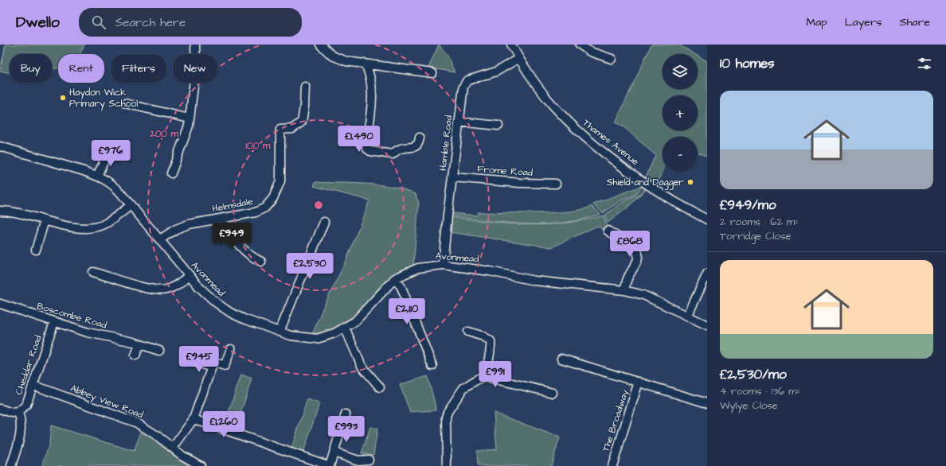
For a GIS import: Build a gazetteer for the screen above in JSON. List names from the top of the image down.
{
  "streets": {
    "street": [
      "Thames Avenue",
      "Hamble Road",
      "Frome Road",
      "Helmsdale",
      "Avonmead",
      "Boscombe Road",
      "Cheddar Road",
      "Abbey View Road",
      "The Broadway"
    ]
  },
  "crossings": [
    ["Thames Avenue", "Hamble Road"],
    ["Hamble Road", "Frome Road"],
    ["Hamble Road", "Avonmead"],
    ["Helmsdale", "Avonmead"],
    ["Boscombe Road", "Cheddar Road"],
    ["Cheddar Road", "Abbey View Road"]
  ],
  "places": ["Haydon Wick Primary School", "Shield and Dagger"],
  "page": {
    "header": "Dwello",
    "search": "Search here",
    "nav": ["Map", "Layers", "Share"],
    "heading": "10 homes",
    "map_buttons": ["+", "−"],
    "chip": [
      "Buy",
      "Rent",
      "Filters",
      "New"
    ],
    "list": [
      {
        "name": "£949/mo",
        "note": "2 rooms · 62 m² · Torridge Close"
      },
      {
        "name": "£2,530/mo",
        "note": "4 rooms · 136 m² · Wylye Close"
      }
    ],
    "price": [
      "£1,490",
      "£976",
      "£949",
      "£868",
      "£2,530",
      "£2,110",
      "£945",
      "£991",
      "£1,260",
      "£993"
    ]
  },
  "rings": ["200 m", "100 m"]
}
